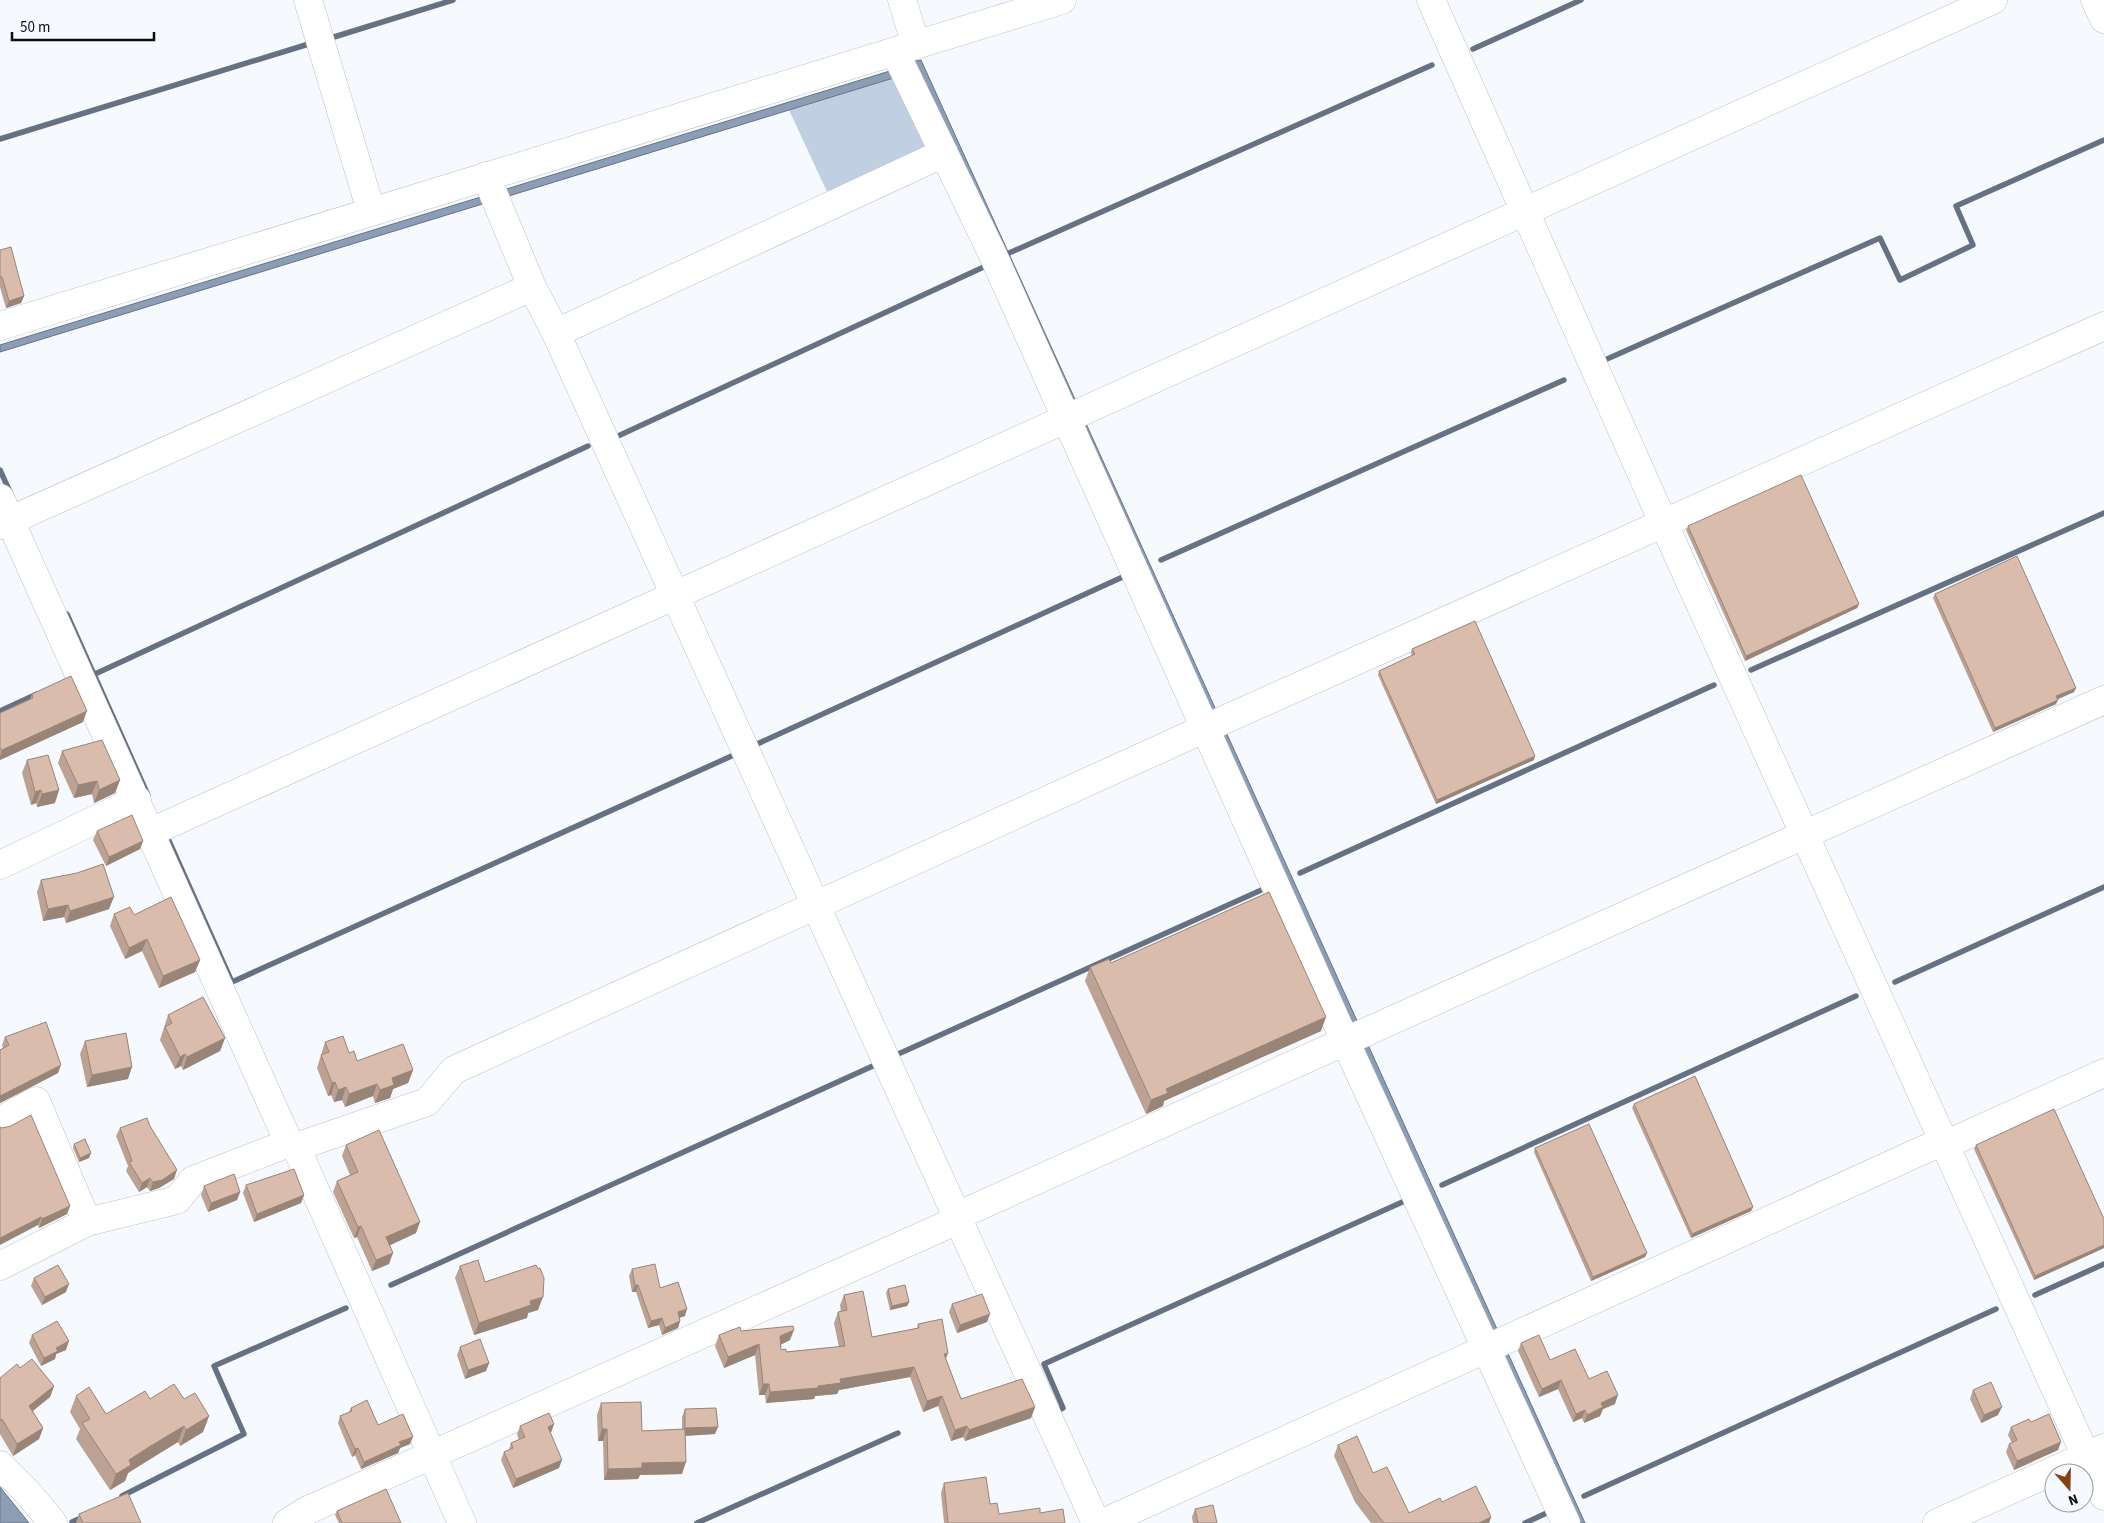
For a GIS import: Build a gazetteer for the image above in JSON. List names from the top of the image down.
{
  "scale_bar": "50 m",
  "north": "bottom"
}
